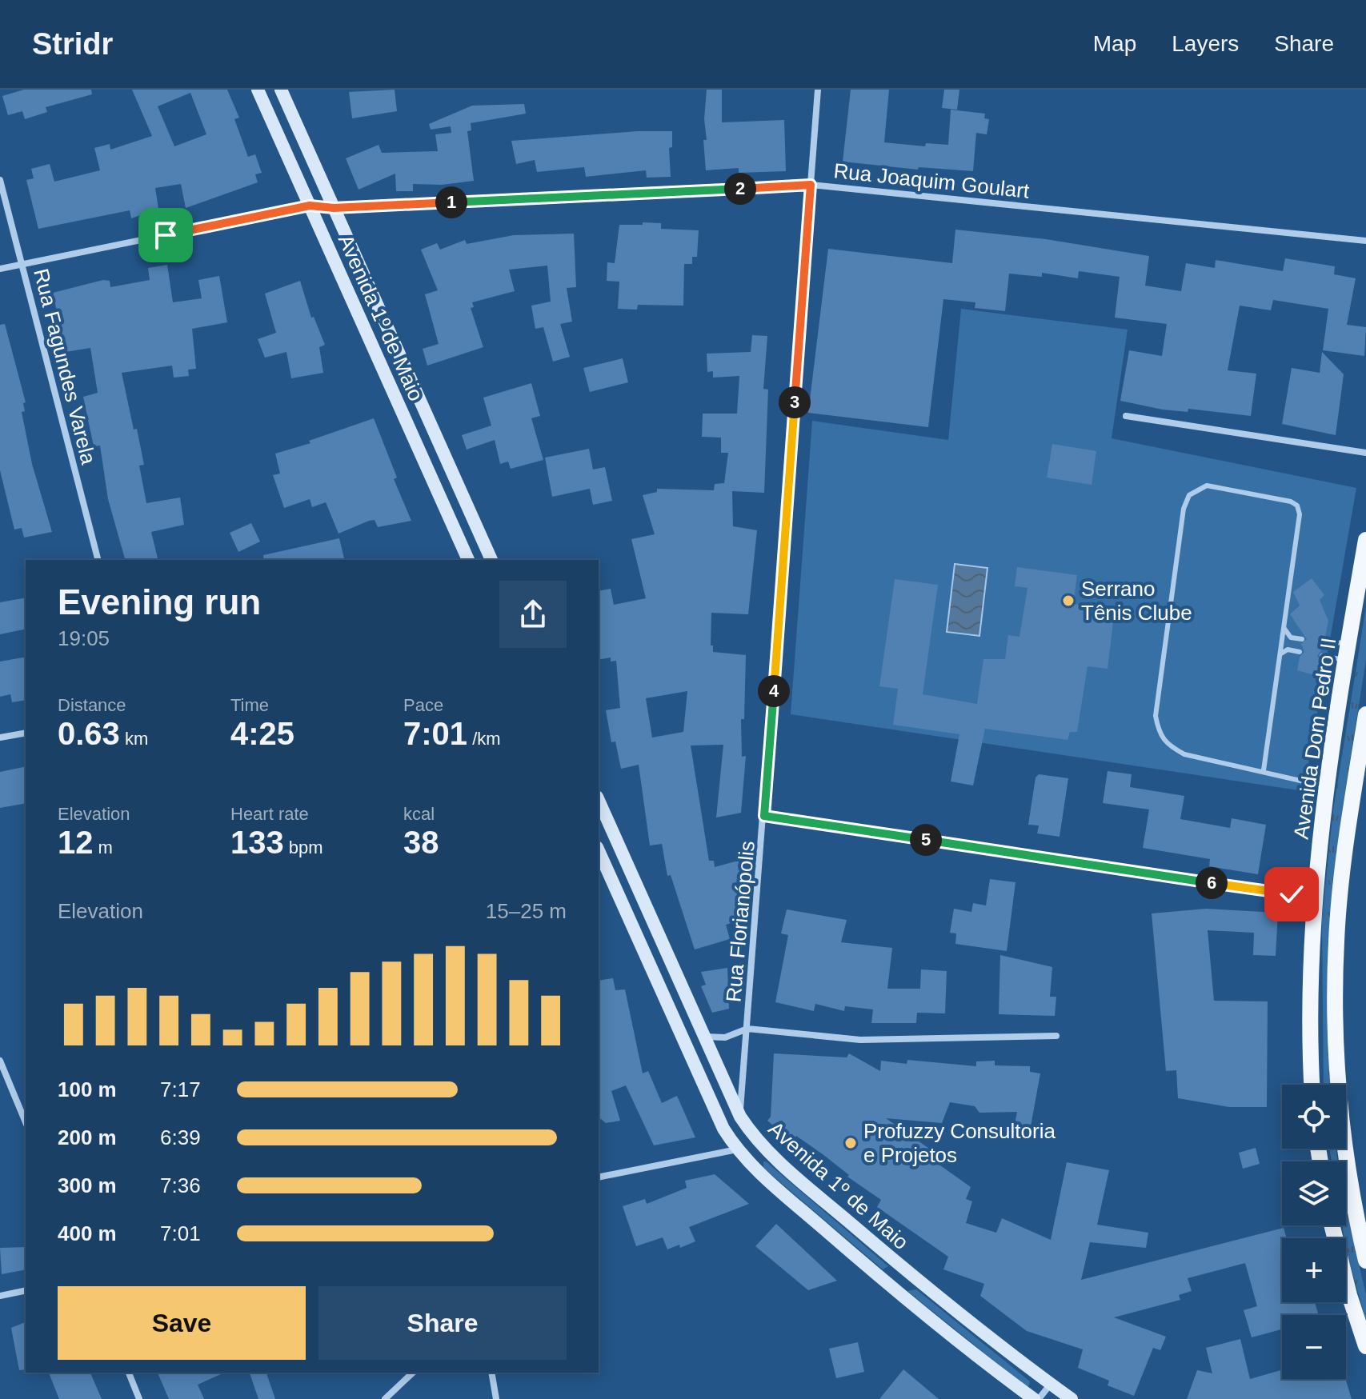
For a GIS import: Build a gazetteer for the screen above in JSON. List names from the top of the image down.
{
  "streets": {
    "main road": ["Avenida 1º de Maio", "Avenida Dom Pedro II"],
    "street": ["Rua Joaquim Goulart", "Rua Fagundes Varela", "Rua Florianópolis"]
  },
  "crossings": [
    ["Rua Joaquim Goulart", "Avenida 1º de Maio"],
    ["Rua Joaquim Goulart", "Rua Fagundes Varela"],
    ["Rua Joaquim Goulart", "Rua Florianópolis"],
    ["Avenida 1º de Maio", "Rua Florianópolis"]
  ],
  "places": ["Serrano Tênis Clube", "Profuzzy Consultoria e Projetos"],
  "page": {
    "header": "Stridr",
    "nav": ["Map", "Layers", "Share"],
    "pins": [
      "2",
      "1",
      "3",
      "4",
      "5",
      "6"
    ],
    "heading": ["Evening run", "19:05"],
    "stats": [
      ["Distance", "0.63 km"],
      ["Time", "4:25"],
      ["Pace", "7:01 /km"],
      ["Elevation", "12 m"],
      ["Heart rate", "133 bpm"],
      ["kcal", "38"]
    ],
    "chart": ["Elevation", "15–25 m"],
    "list": [
      {
        "name": "100 m",
        "note": "7:17"
      },
      {
        "name": "200 m",
        "note": "6:39"
      },
      {
        "name": "300 m",
        "note": "7:36"
      },
      {
        "name": "400 m",
        "note": "7:01"
      }
    ],
    "map_buttons": ["+", "−"],
    "buttons": ["Save", "Share"]
  }
}
